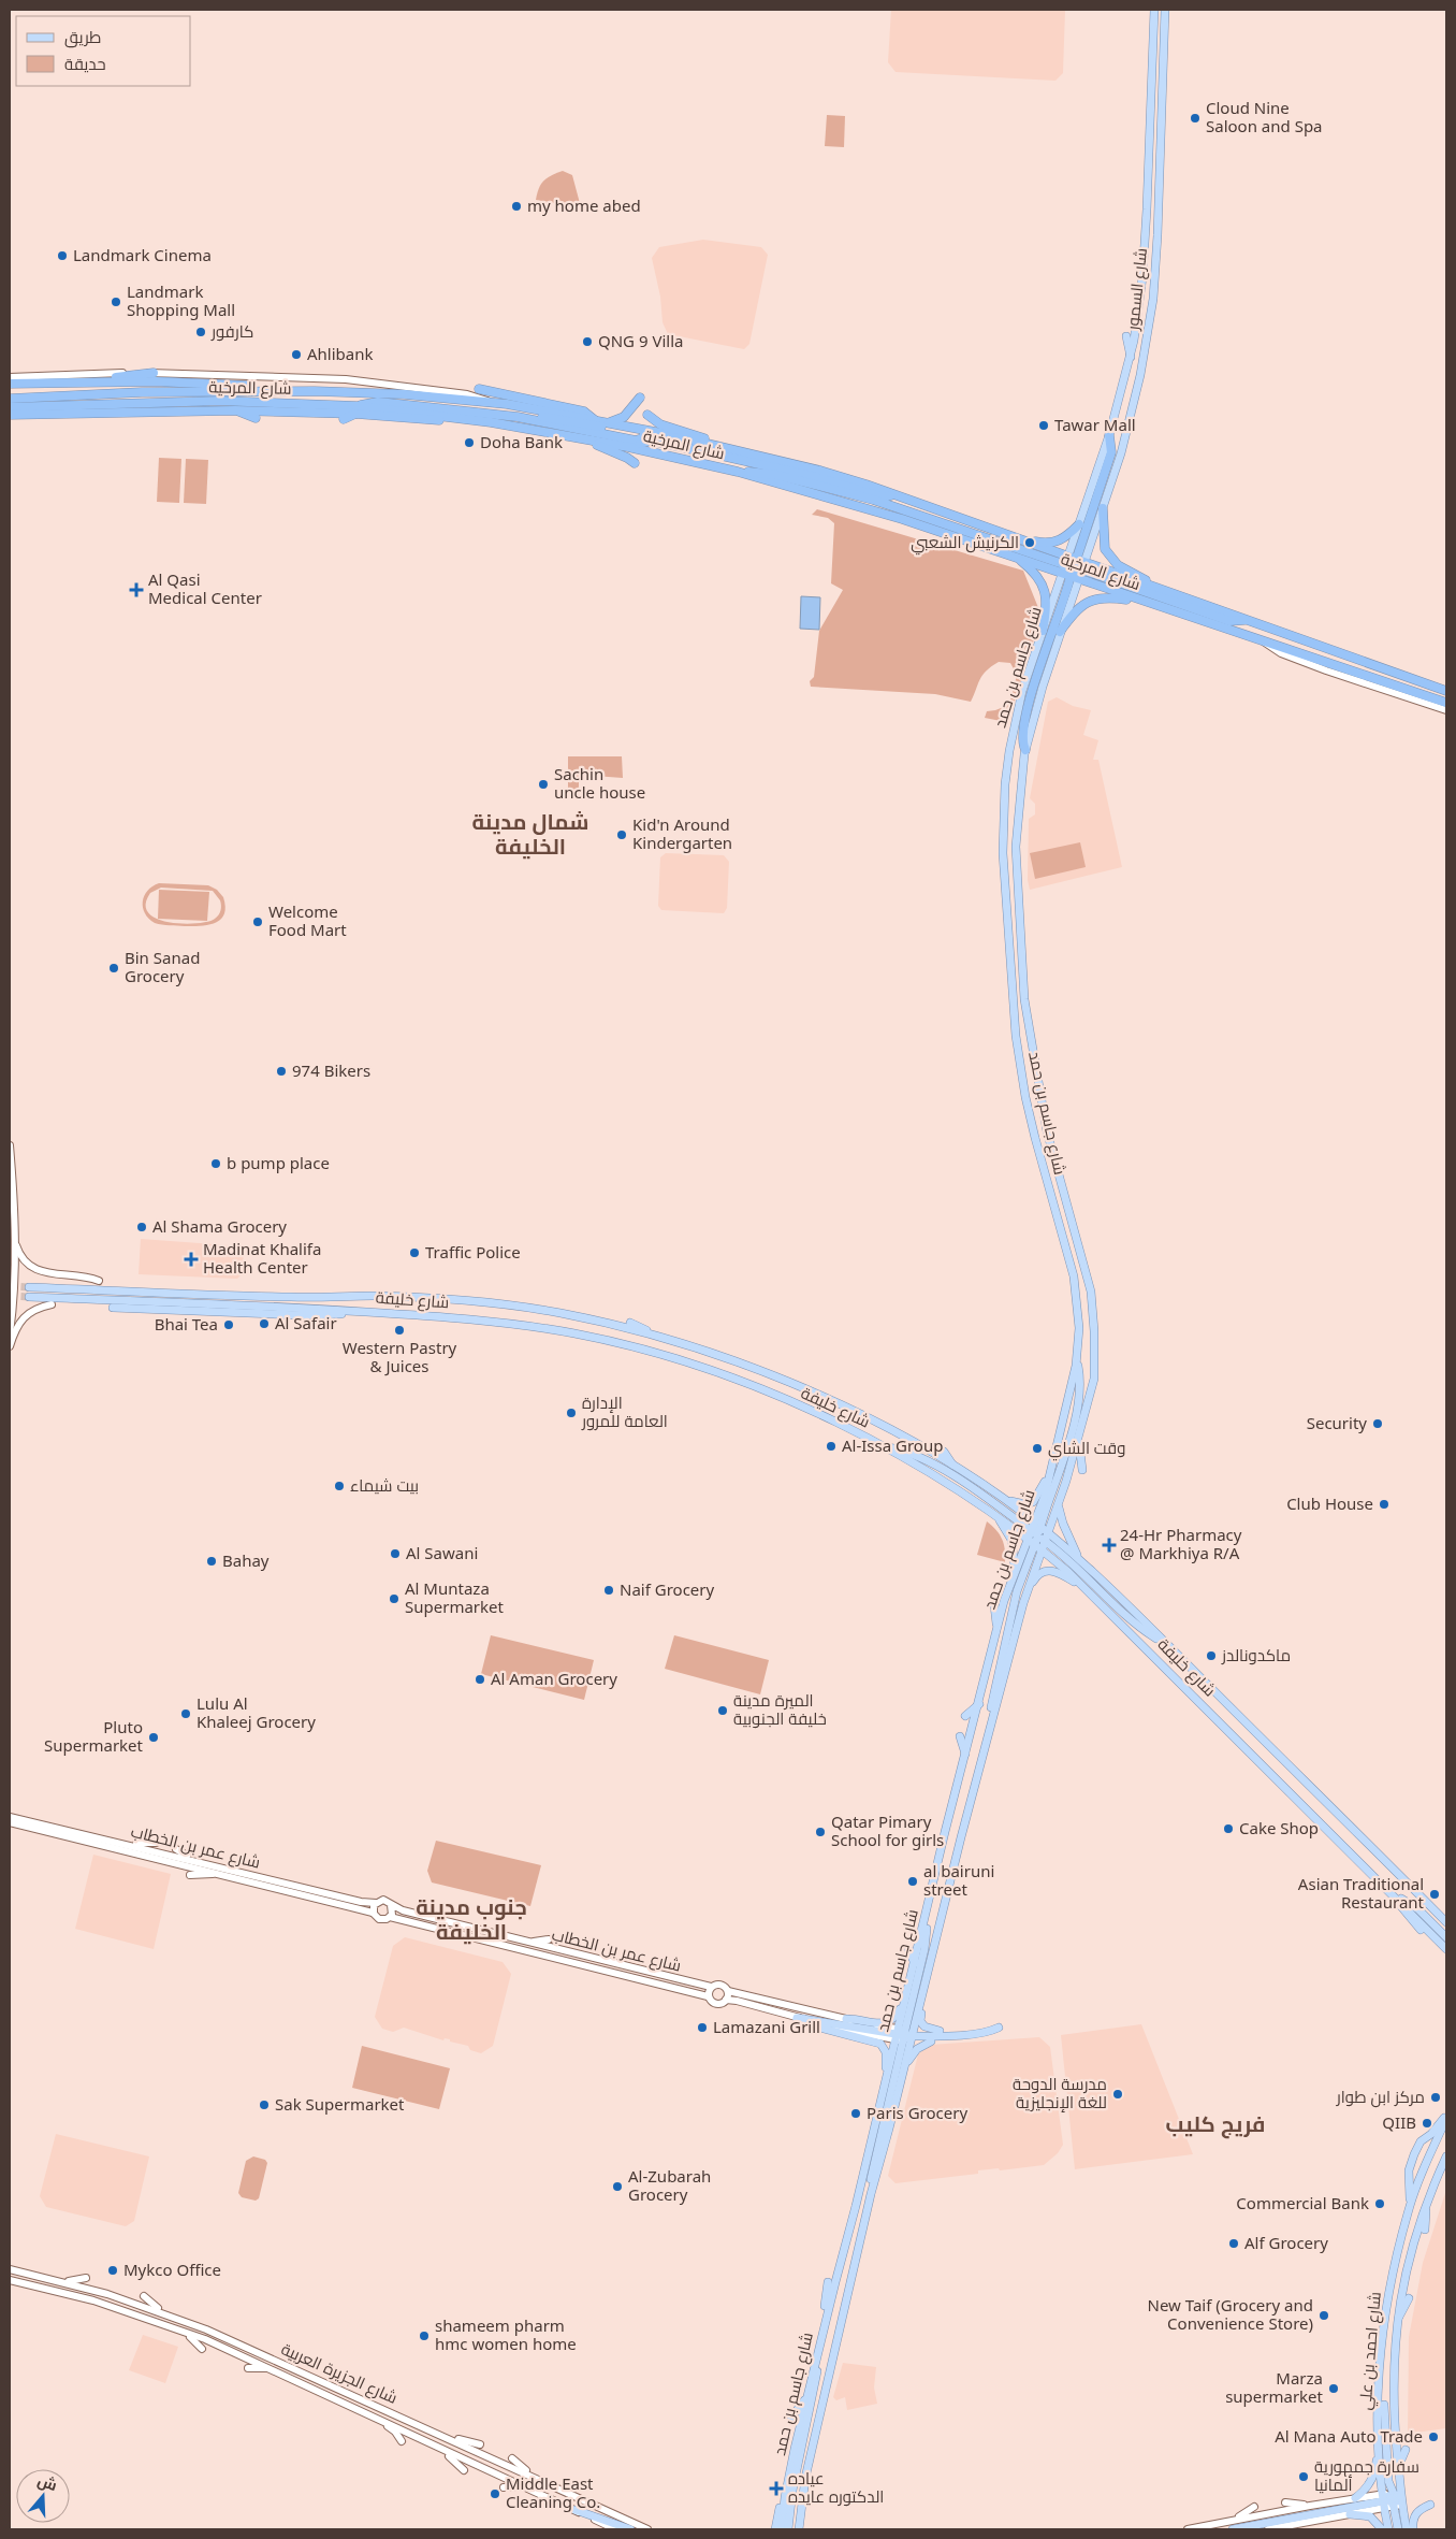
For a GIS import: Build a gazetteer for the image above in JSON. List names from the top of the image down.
{
  "streets": {
    "highway": ["شارع المرخية"],
    "main road": [
      "شارع السمور",
      "شارع جاسم بن حمد",
      "شارع خليفة",
      "شارع عمر بن الخطاب",
      "شارع احمد بن علي",
      "شارع الجزيرة العربية"
    ]
  },
  "crossings": [
    ["شارع السمور", "شارع المرخية"],
    ["شارع السمور", "شارع جاسم بن حمد"],
    ["شارع المرخية", "شارع جاسم بن حمد"],
    ["شارع جاسم بن حمد", "شارع خليفة"]
  ],
  "districts": ["شمال مدينة الخليفة", "جنوب مدينة الخليفة", "فريج كليب"],
  "places": {
    "other": [
      "Cloud Nine Saloon and Spa",
      "my home abed",
      "Landmark Cinema",
      "Landmark Shopping Mall",
      "كارفور",
      "QNG 9 Villa",
      "Ahlibank",
      "Tawar Mall",
      "Doha Bank",
      "الكرنيش الشعبي",
      "Sachin uncle house",
      "Kid'n Around Kindergarten",
      "Welcome Food Mart",
      "Bin Sanad Grocery",
      "974 Bikers",
      "b pump place",
      "Al Shama Grocery",
      "Traffic Police",
      "Al Safair",
      "Bhai Tea",
      "Western Pastry & Juices",
      "الإدارة العامة للمرور",
      "Security",
      "Al-Issa Group",
      "وقت الشاي",
      "بيت شيماء",
      "Club House",
      "Al Sawani",
      "Bahay",
      "Naif Grocery",
      "Al Muntaza Supermarket",
      "ماكدونالدز",
      "Al Aman Grocery",
      "الميرة مدينة خليفة الجنوبية",
      "Lulu Al Khaleej Grocery",
      "Pluto Supermarket",
      "Cake Shop",
      "Qatar Pimary School for girls",
      "al bairuni street",
      "Asian Traditional Restaurant",
      "Lamazani Grill",
      "مدرسة الدوحة للغة الإنجليزية",
      "مركز ابن طوار",
      "Sak Supermarket",
      "Paris Grocery",
      "QIIB",
      "Al-Zubarah Grocery",
      "Commercial Bank",
      "Alf Grocery",
      "Mykco Office",
      "New Taif (Grocery and Convenience Store)",
      "shameem pharm hmc women home",
      "Marza supermarket",
      "Al Mana Auto Trade",
      "سفارة جمهورية ألمانيا",
      "Middle East Cleaning Co."
    ],
    "health": [
      "Al Qasi Medical Center",
      "Madinat Khalifa Health Center",
      "24-Hr Pharmacy @ Markhiya R/A",
      "عياده الدكتوره عايده"
    ]
  },
  "legend": ["طريق", "حديقة"],
  "north": "top"
}
